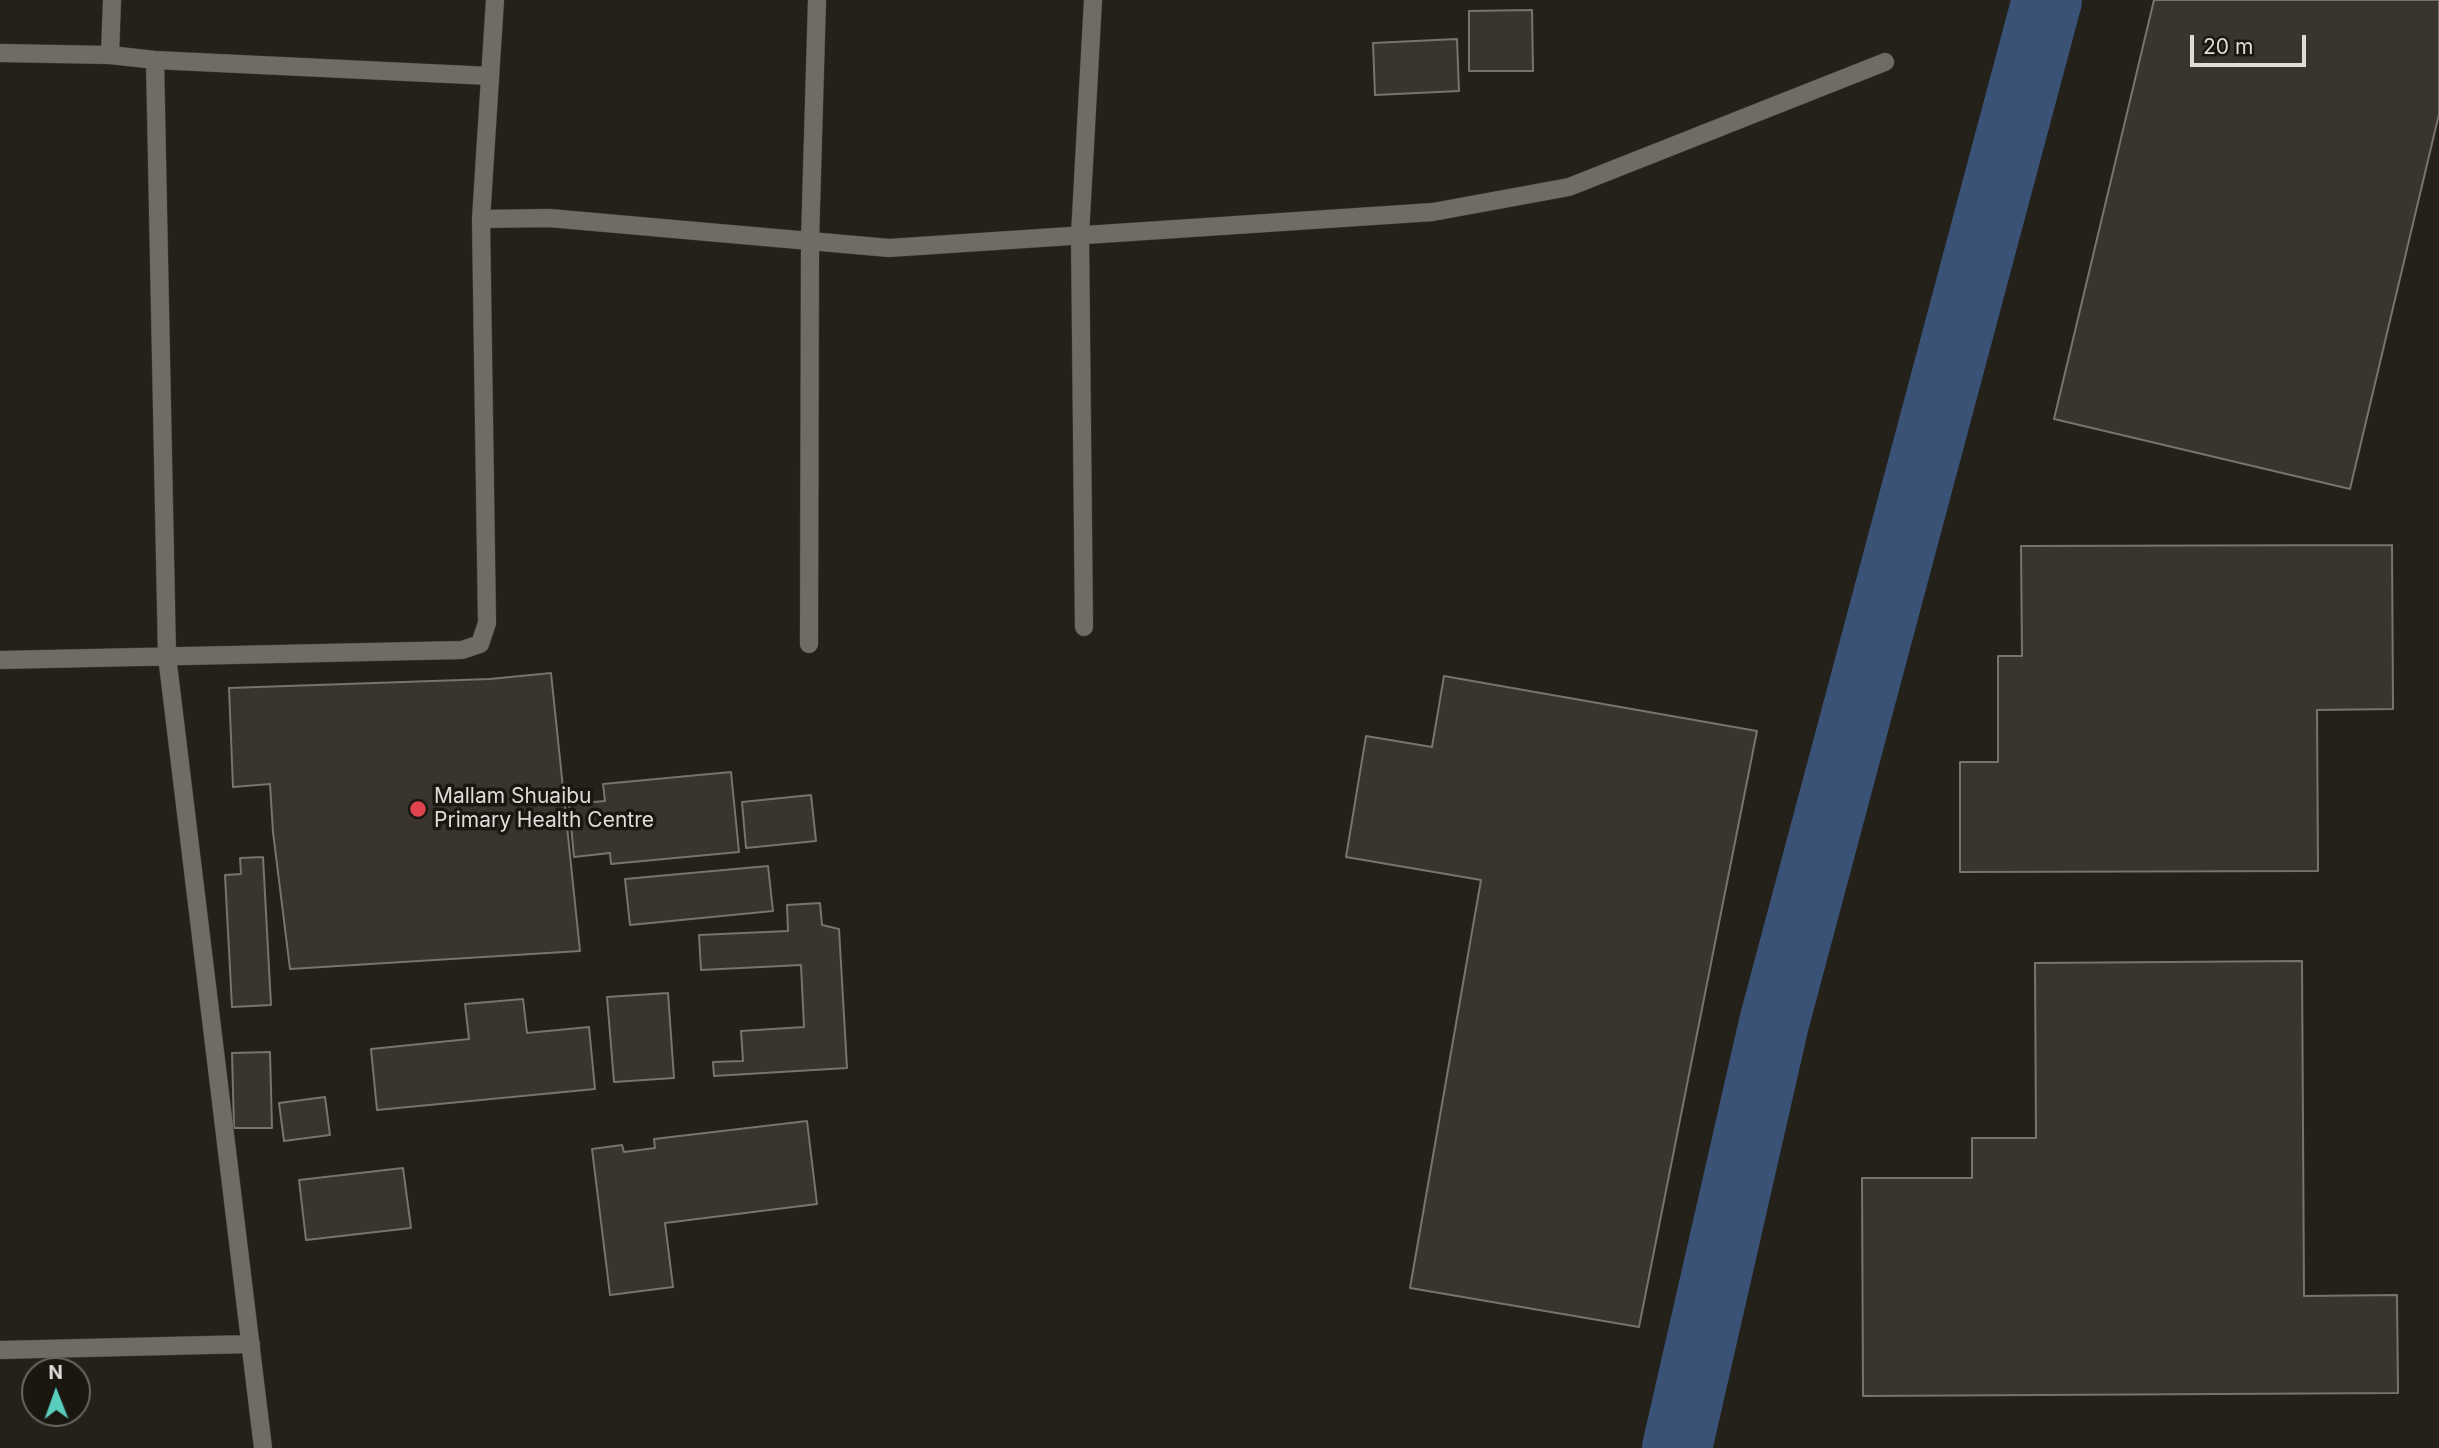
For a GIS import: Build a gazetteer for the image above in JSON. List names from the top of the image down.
{
  "places": ["Mallam Shuaibu Primary Health Centre"],
  "scale_bar": "20 m",
  "north": "top"
}
